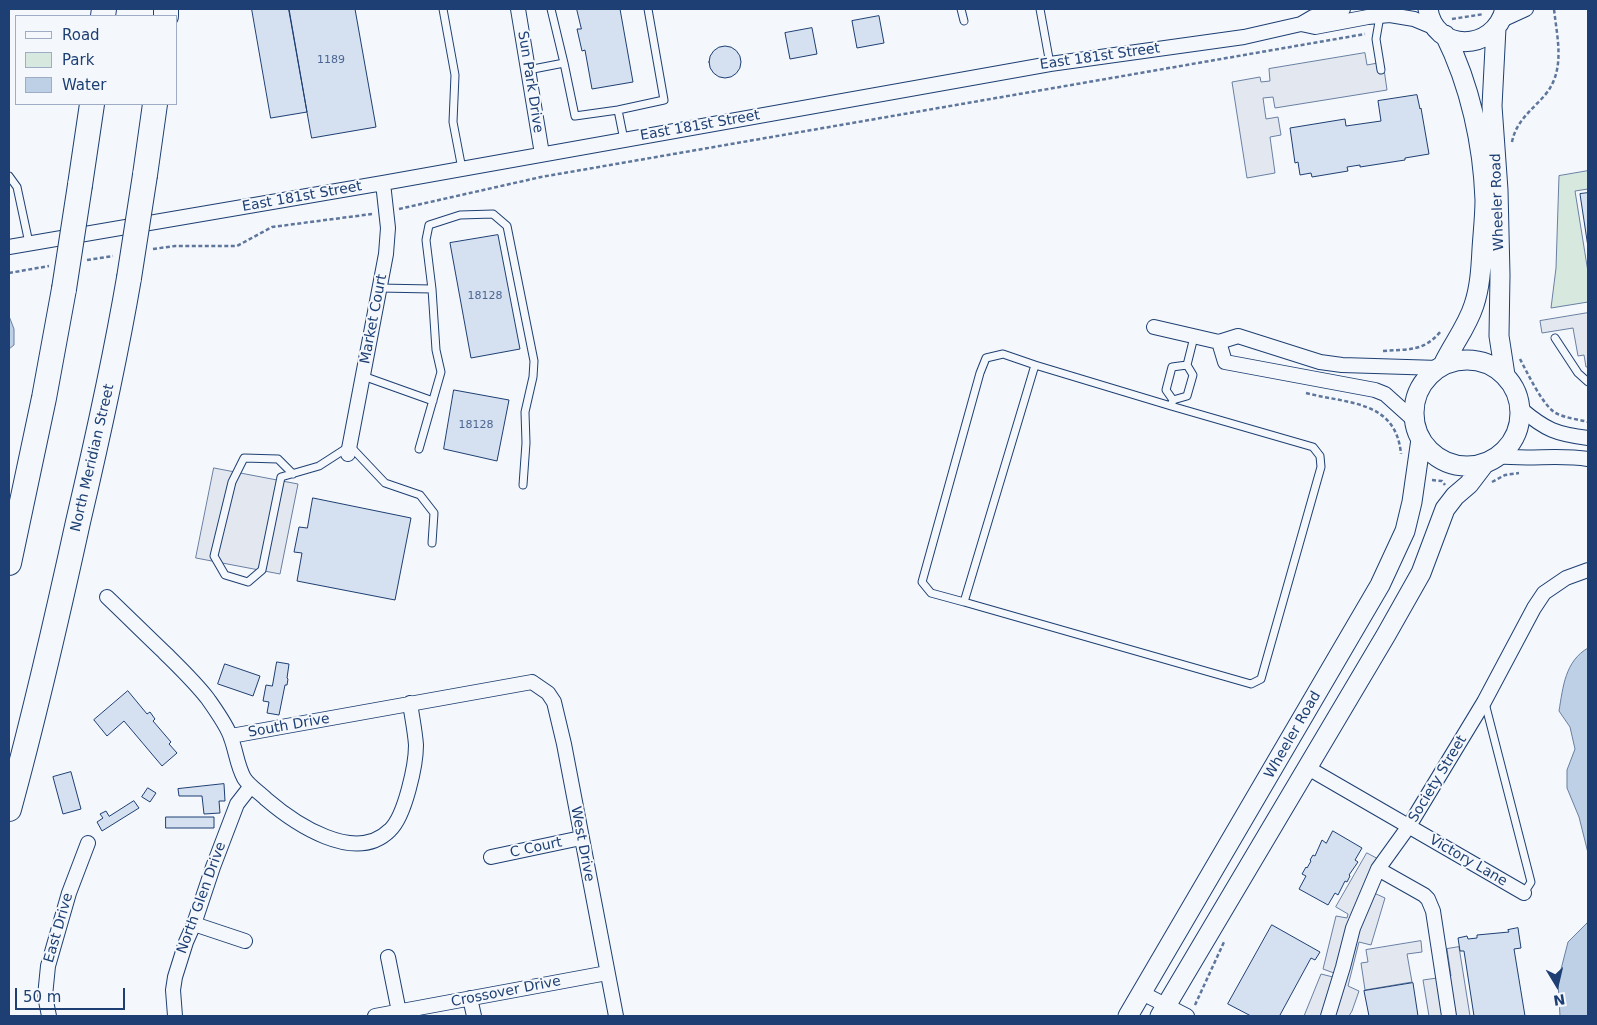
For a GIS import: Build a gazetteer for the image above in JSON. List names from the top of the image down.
{
  "streets": {
    "highway": ["North Meridian Street"],
    "street": [
      "East 181st Street",
      "Sun Park Drive",
      "Wheeler Road",
      "Market Court",
      "South Drive",
      "Society Street",
      "West Drive",
      "C Court",
      "Victory Lane",
      "North Glen Drive",
      "East Drive",
      "Crossover Drive"
    ]
  },
  "crossings": [
    ["East 181st Street", "Sun Park Drive"],
    ["East 181st Street", "Wheeler Road"],
    ["East 181st Street", "Market Court"],
    ["Wheeler Road", "Victory Lane"],
    ["South Drive", "West Drive"],
    ["Society Street", "Victory Lane"],
    ["West Drive", "C Court"],
    ["West Drive", "Crossover Drive"]
  ],
  "house_numbers": ["1189", "18128", "18128"],
  "legend": ["Road", "Park", "Water"],
  "scale_bar": "50 m",
  "north": "bottom"
}
